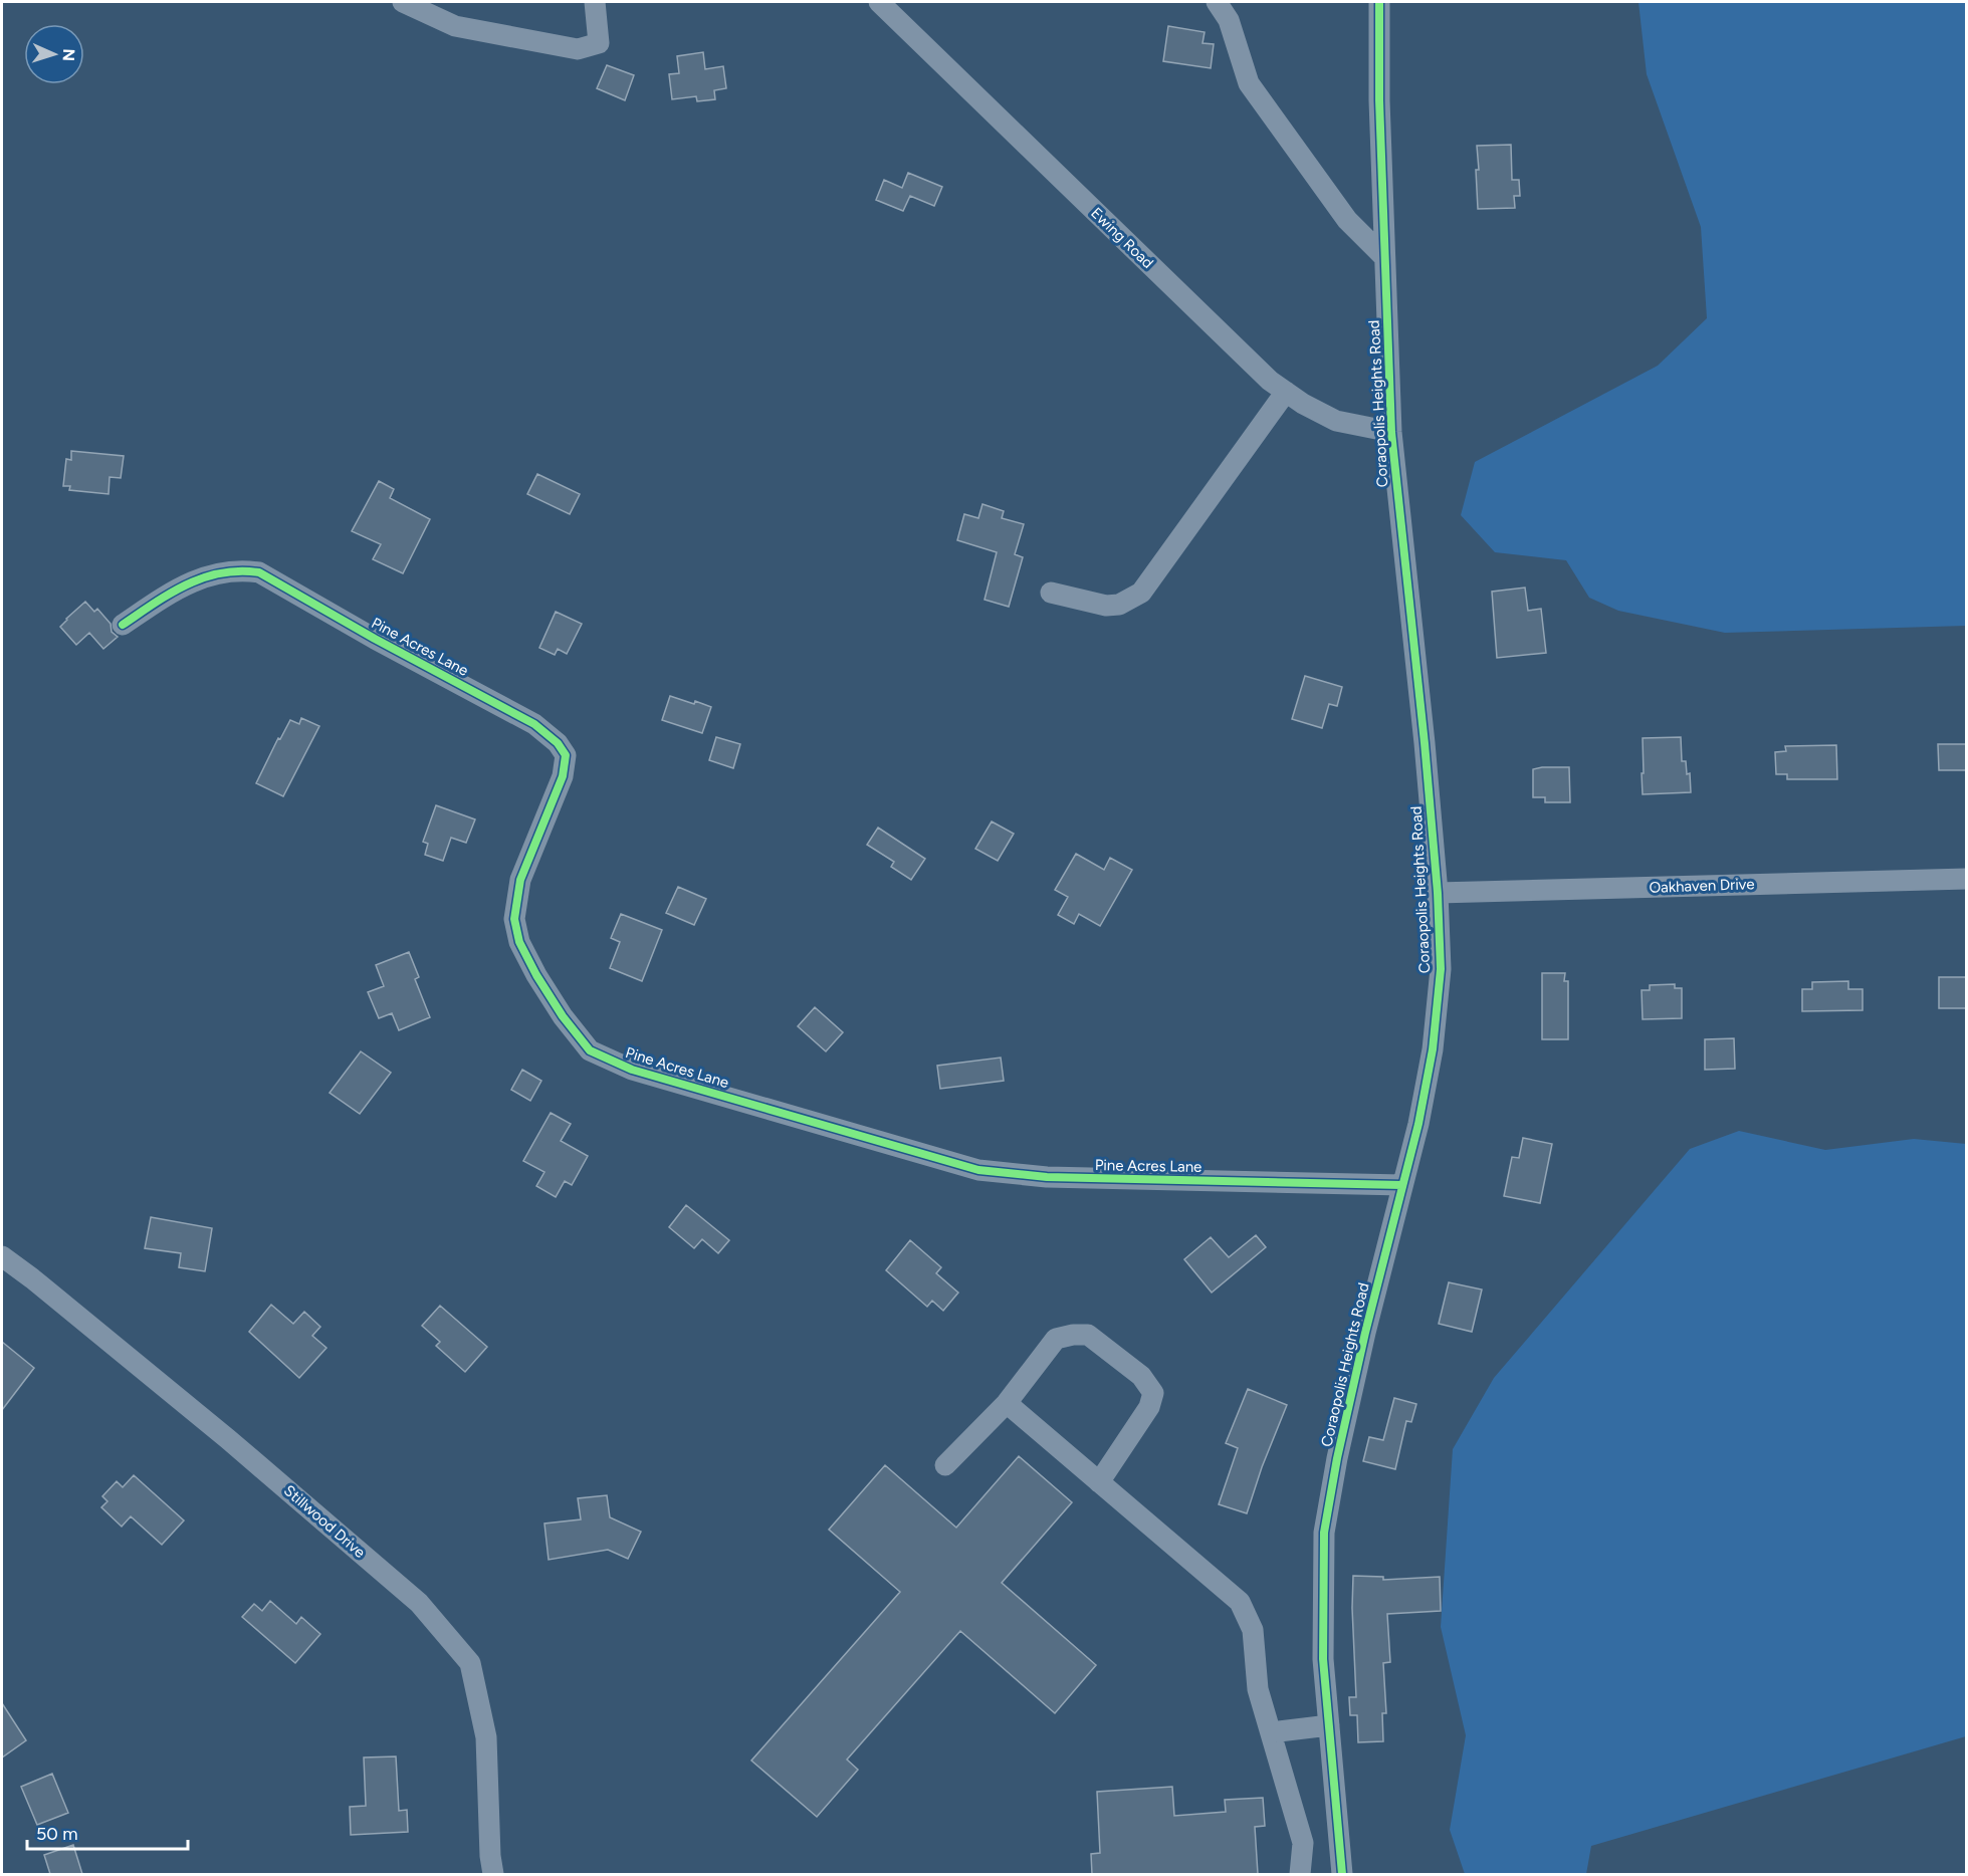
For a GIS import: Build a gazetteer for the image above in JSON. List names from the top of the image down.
{
  "streets": {
    "street": [
      "Ewing Road",
      "Coraopolis Heights Road",
      "Pine Acres Lane",
      "Oakhaven Drive",
      "Stillwood Drive"
    ]
  },
  "crossings": [
    ["Ewing Road", "Coraopolis Heights Road"],
    ["Coraopolis Heights Road", "Pine Acres Lane"],
    ["Coraopolis Heights Road", "Oakhaven Drive"]
  ],
  "scale_bar": "50 m",
  "north": "right"
}
